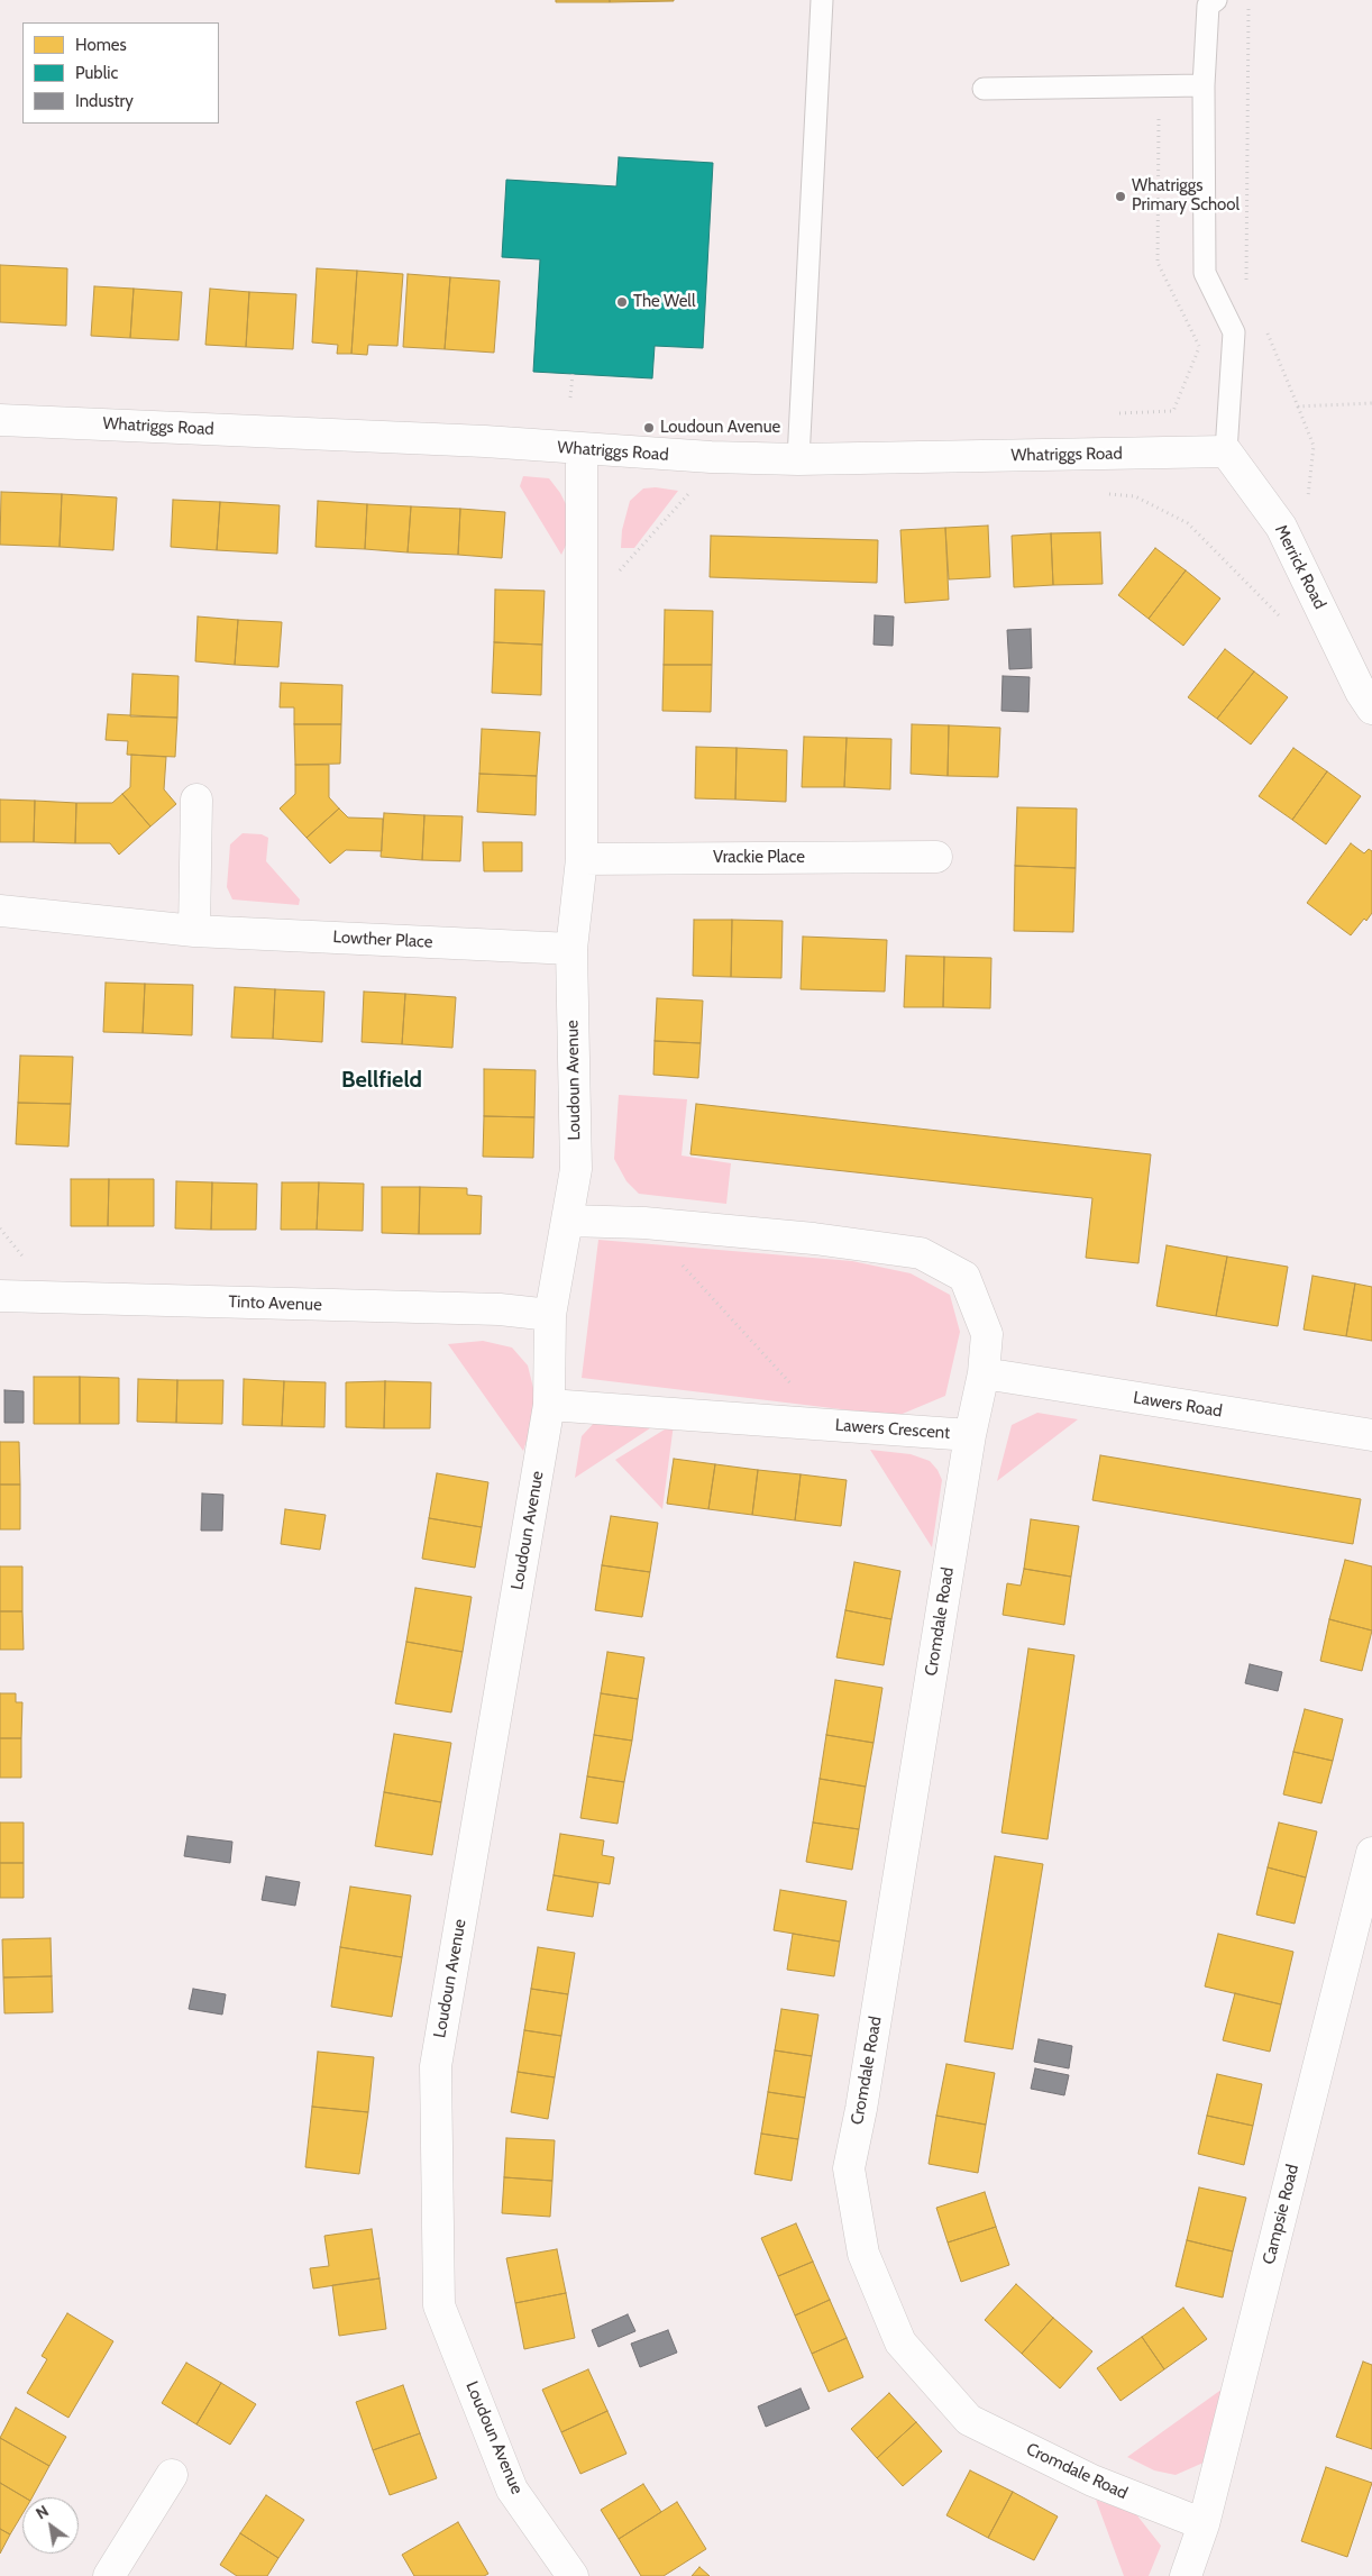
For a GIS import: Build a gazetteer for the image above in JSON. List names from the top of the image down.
{
  "streets": {
    "street": [
      "Whatriggs Road",
      "Merrick Road",
      "Vrackie Place",
      "Lowther Place",
      "Loudoun Avenue",
      "Tinto Avenue",
      "Lawers Road",
      "Lawers Crescent",
      "Cromdale Road",
      "Campsie Road"
    ]
  },
  "crossings": [
    ["Whatriggs Road", "Merrick Road"],
    ["Whatriggs Road", "Loudoun Avenue"],
    ["Vrackie Place", "Loudoun Avenue"],
    ["Lowther Place", "Loudoun Avenue"],
    ["Loudoun Avenue", "Tinto Avenue"],
    ["Loudoun Avenue", "Lawers Crescent"],
    ["Lawers Road", "Lawers Crescent"],
    ["Lawers Crescent", "Cromdale Road"],
    ["Cromdale Road", "Campsie Road"]
  ],
  "districts": ["Bellfield"],
  "places": ["Whatriggs Primary School", "The Well", "Loudoun Avenue"],
  "legend": ["Homes", "Public", "Industry"],
  "north": "top left"
}
